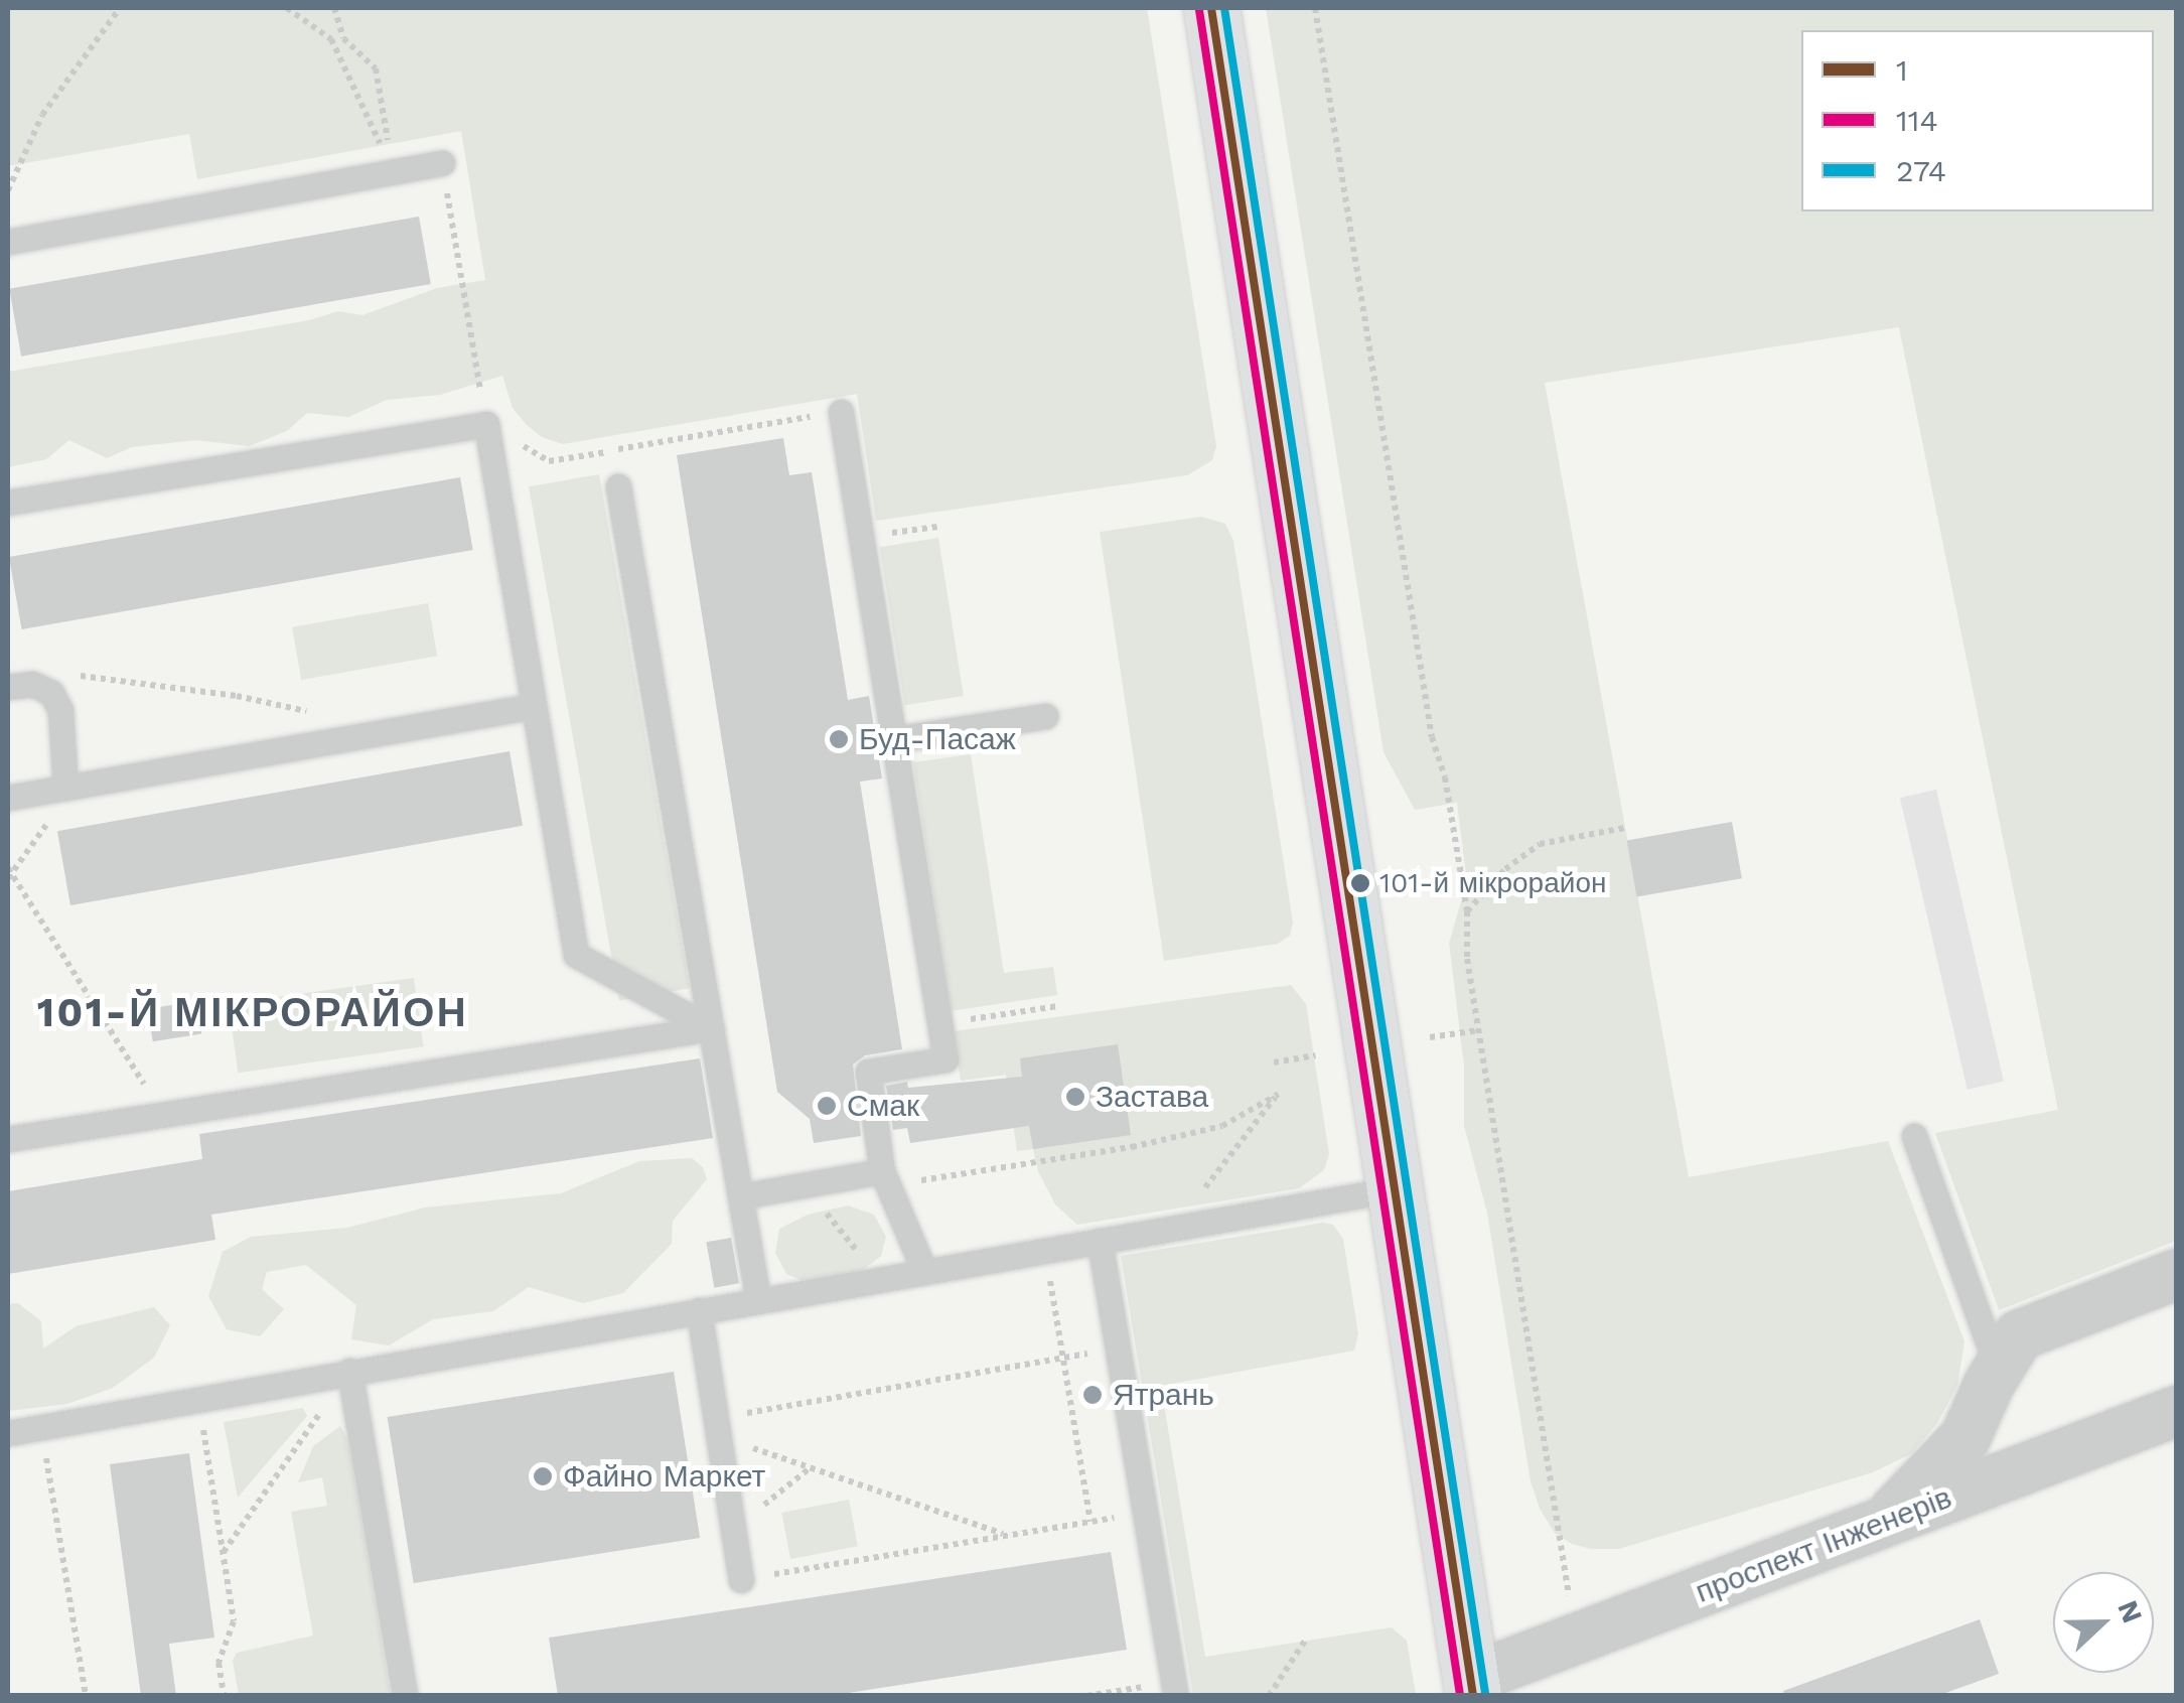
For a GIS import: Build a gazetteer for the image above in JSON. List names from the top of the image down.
{
  "streets": {
    "street": ["проспект Інженерів"]
  },
  "districts": ["101-Й МІКРОРАЙОН"],
  "places": [
    "Буд-Пасаж",
    "101-й мікрорайон",
    "Застава",
    "Смак",
    "Ятрань",
    "Файно Маркет"
  ],
  "lines": ["transit line 1", "transit line 274", "transit line 114"],
  "legend": ["1", "114", "274"],
  "north": "right"
}
